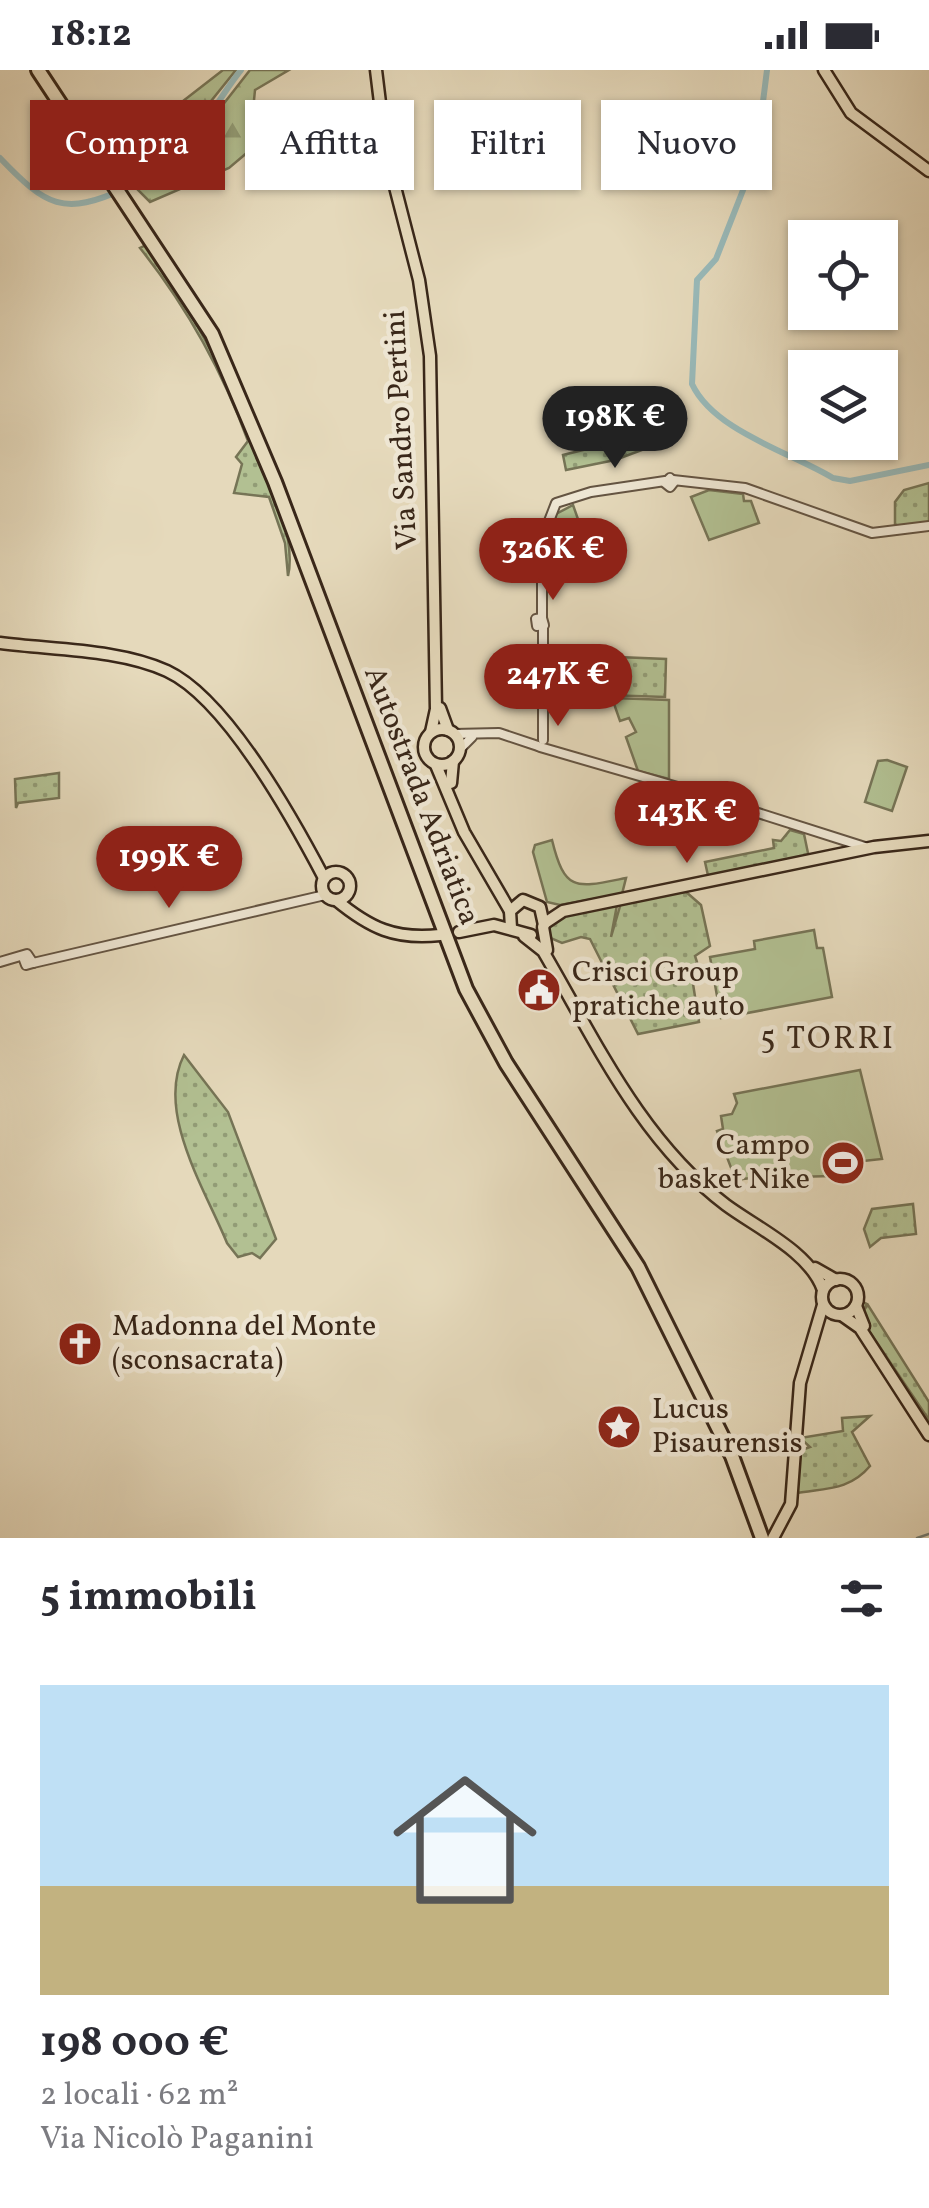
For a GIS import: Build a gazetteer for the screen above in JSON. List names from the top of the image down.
{
  "streets": {
    "highway": ["Autostrada Adriatica"],
    "main road": ["Via Sandro Pertini"]
  },
  "districts": ["5 TORRI"],
  "places": {
    "public building": ["Crisci Group pratiche auto"],
    "sports": ["Campo basket Nike"],
    "church": ["Madonna del Monte (sconsacrata)"],
    "place": ["Lucus Pisaurensis"]
  },
  "page": {
    "status": "18:12",
    "chip": [
      "Compra",
      "Affitta",
      "Filtri",
      "Nuovo"
    ],
    "price": [
      "198K €",
      "326K €",
      "247K €",
      "143K €",
      "199K €"
    ],
    "heading": "5 immobili",
    "list": [
      {
        "name": "198 000 €",
        "note": "2 locali · 62 m² · Via Nicolò Paganini"
      }
    ]
  }
}
